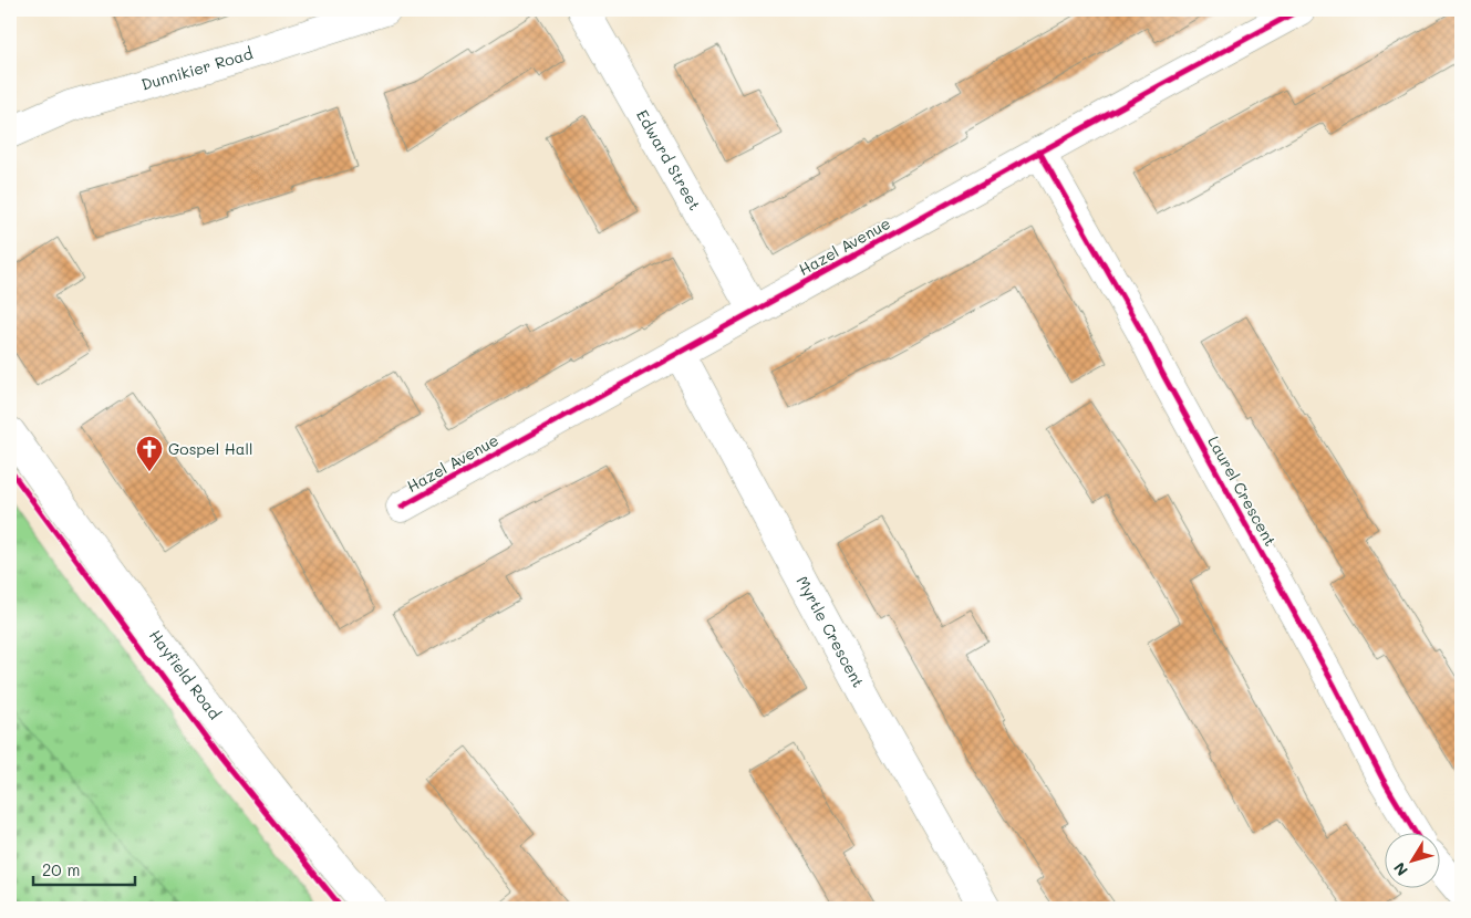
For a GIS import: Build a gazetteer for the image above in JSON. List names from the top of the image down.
{
  "streets": {
    "street": [
      "Dunnikier Road",
      "Edward Street",
      "Hazel Avenue",
      "Laurel Crescent",
      "Myrtle Crescent",
      "Hayfield Road"
    ]
  },
  "crossings": [
    ["Edward Street", "Hazel Avenue"],
    ["Hazel Avenue", "Laurel Crescent"],
    ["Hazel Avenue", "Myrtle Crescent"]
  ],
  "places": {
    "church": ["Gospel Hall"]
  },
  "scale_bar": "20 m",
  "north": "bottom left"
}
